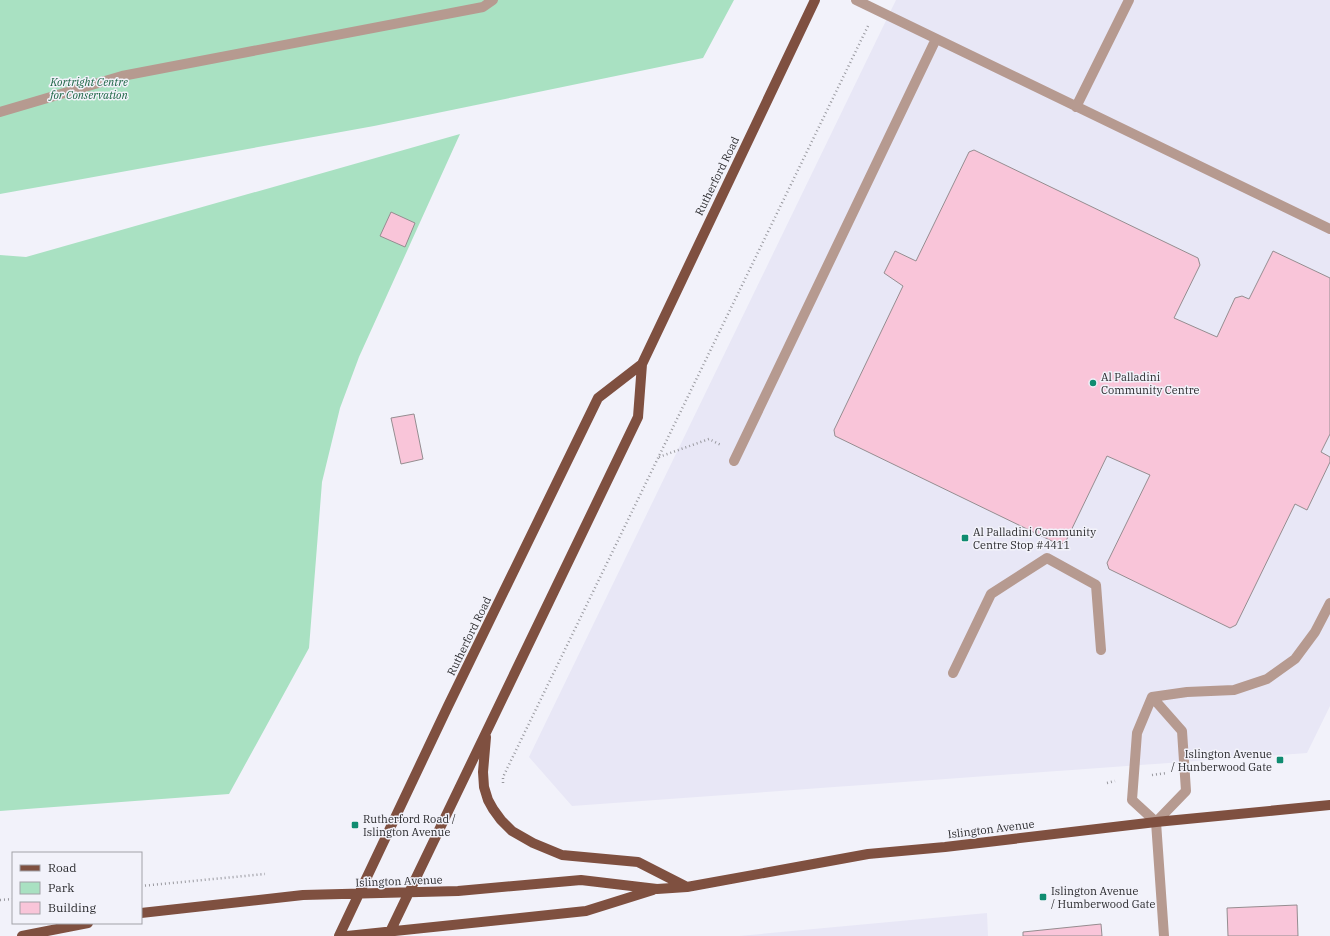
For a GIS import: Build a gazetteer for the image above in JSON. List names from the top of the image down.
{
  "streets": {
    "main road": ["Rutherford Road", "Islington Avenue"]
  },
  "crossings": [
    ["Rutherford Road", "Islington Avenue"]
  ],
  "parks": ["Kortright Centre for Conservation"],
  "places": {
    "other": ["Al Palladini Community Centre"],
    "transit": [
      "Al Palladini Community Centre Stop #4411",
      "Islington Avenue / Hunberwood Gate",
      "Rutherford Road / Islington Avenue",
      "Islington Avenue / Humberwood Gate"
    ]
  },
  "legend": ["Road", "Park", "Building"]
}
